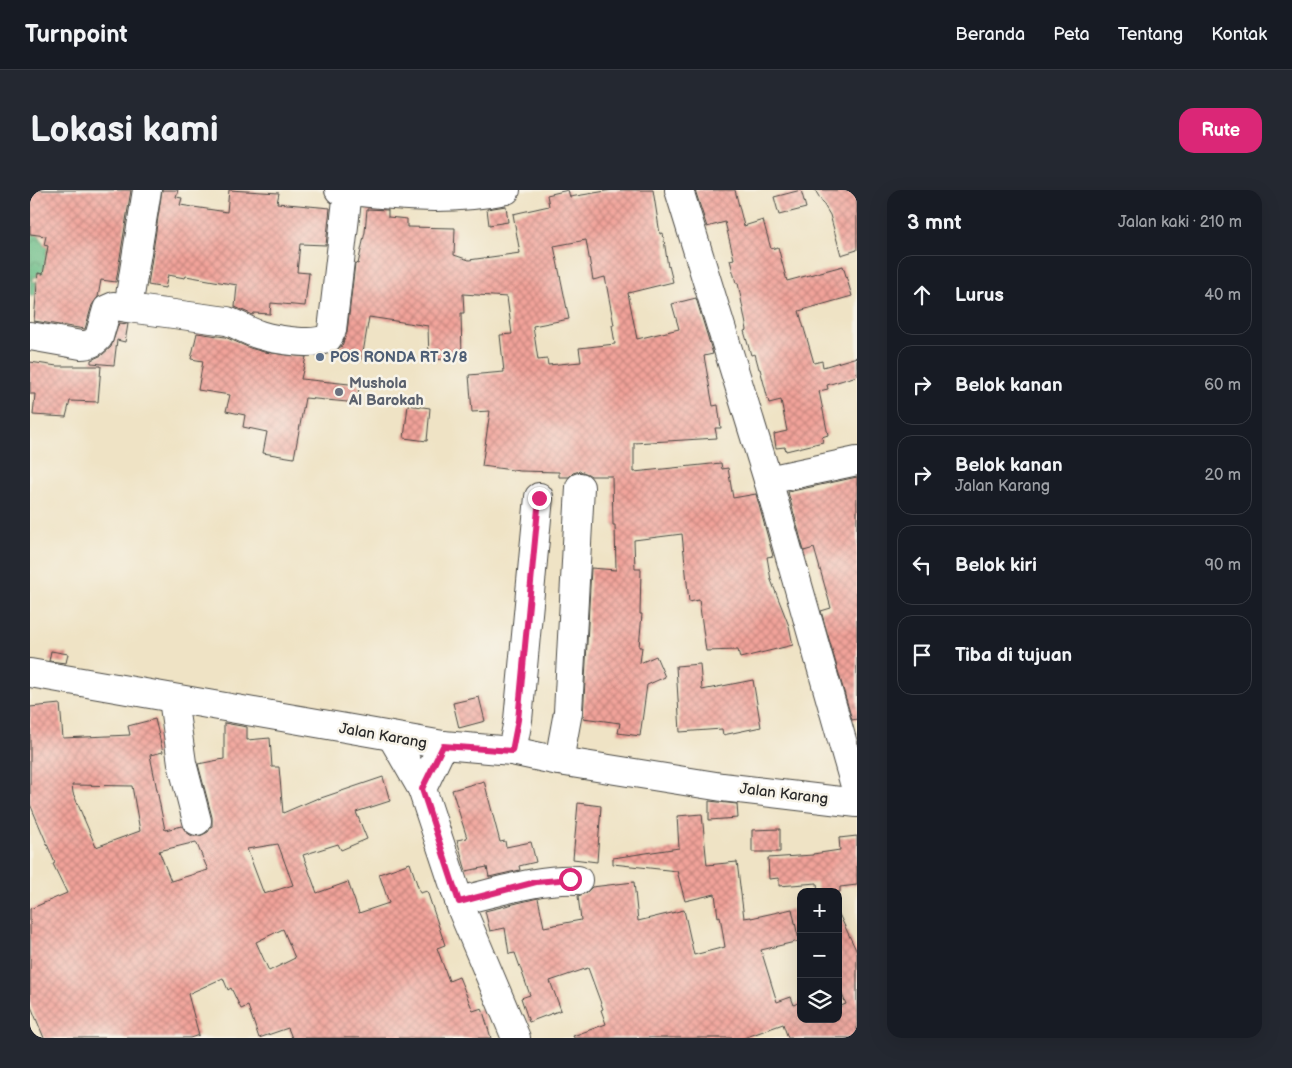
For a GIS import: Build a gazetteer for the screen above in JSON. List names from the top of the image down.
{
  "streets": {
    "street": ["Jalan Karang"]
  },
  "places": ["POS RONDA RT 3/8", "Mushola Al Barokah"],
  "page": {
    "header": "Turnpoint",
    "nav": [
      "Beranda",
      "Peta",
      "Tentang",
      "Kontak"
    ],
    "buttons": "Rute",
    "title": "Lokasi kami",
    "heading": ["3 mnt", "Jalan kaki · 210 m"],
    "list": [
      ["Lurus", "40 m"],
      ["Belok kanan", "60 m"],
      ["Belok kanan", "Jalan Karang", "20 m"],
      ["Belok kiri", "90 m"],
      "Tiba di tujuan"
    ],
    "map_buttons": ["+", "−"]
  }
}
